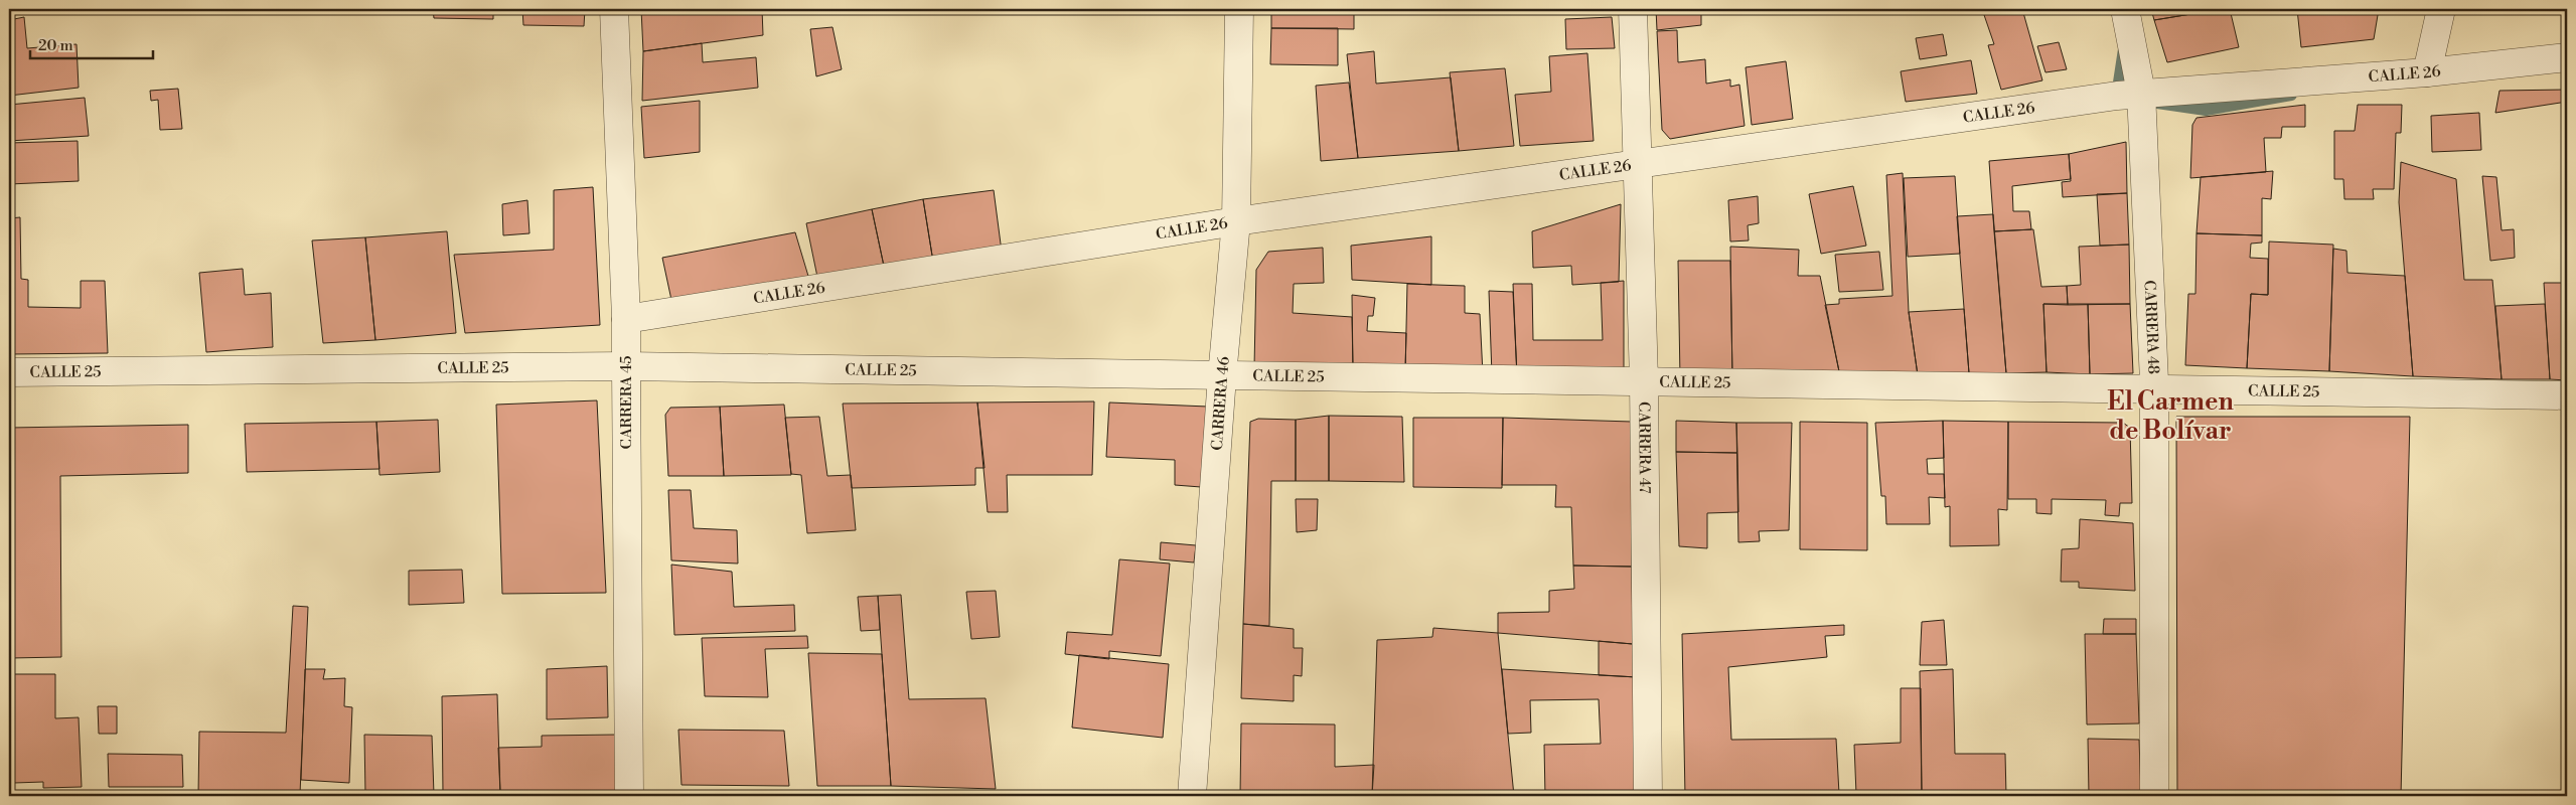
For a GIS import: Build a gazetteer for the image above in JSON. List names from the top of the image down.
{
  "streets": {
    "street": [
      "CALLE 26",
      "CARRERA 48",
      "CALLE 25",
      "CARRERA 45",
      "CARRERA 46",
      "CARRERA 47"
    ]
  },
  "crossings": [
    ["CALLE 26", "CARRERA 48"],
    ["CALLE 26", "CARRERA 45"],
    ["CALLE 26", "CARRERA 46"],
    ["CALLE 26", "CARRERA 47"],
    ["CARRERA 48", "CALLE 25"],
    ["CALLE 25", "CARRERA 45"],
    ["CALLE 25", "CARRERA 46"],
    ["CALLE 25", "CARRERA 47"]
  ],
  "districts": ["El Carmen de Bolívar"],
  "scale_bar": "20 m"
}
